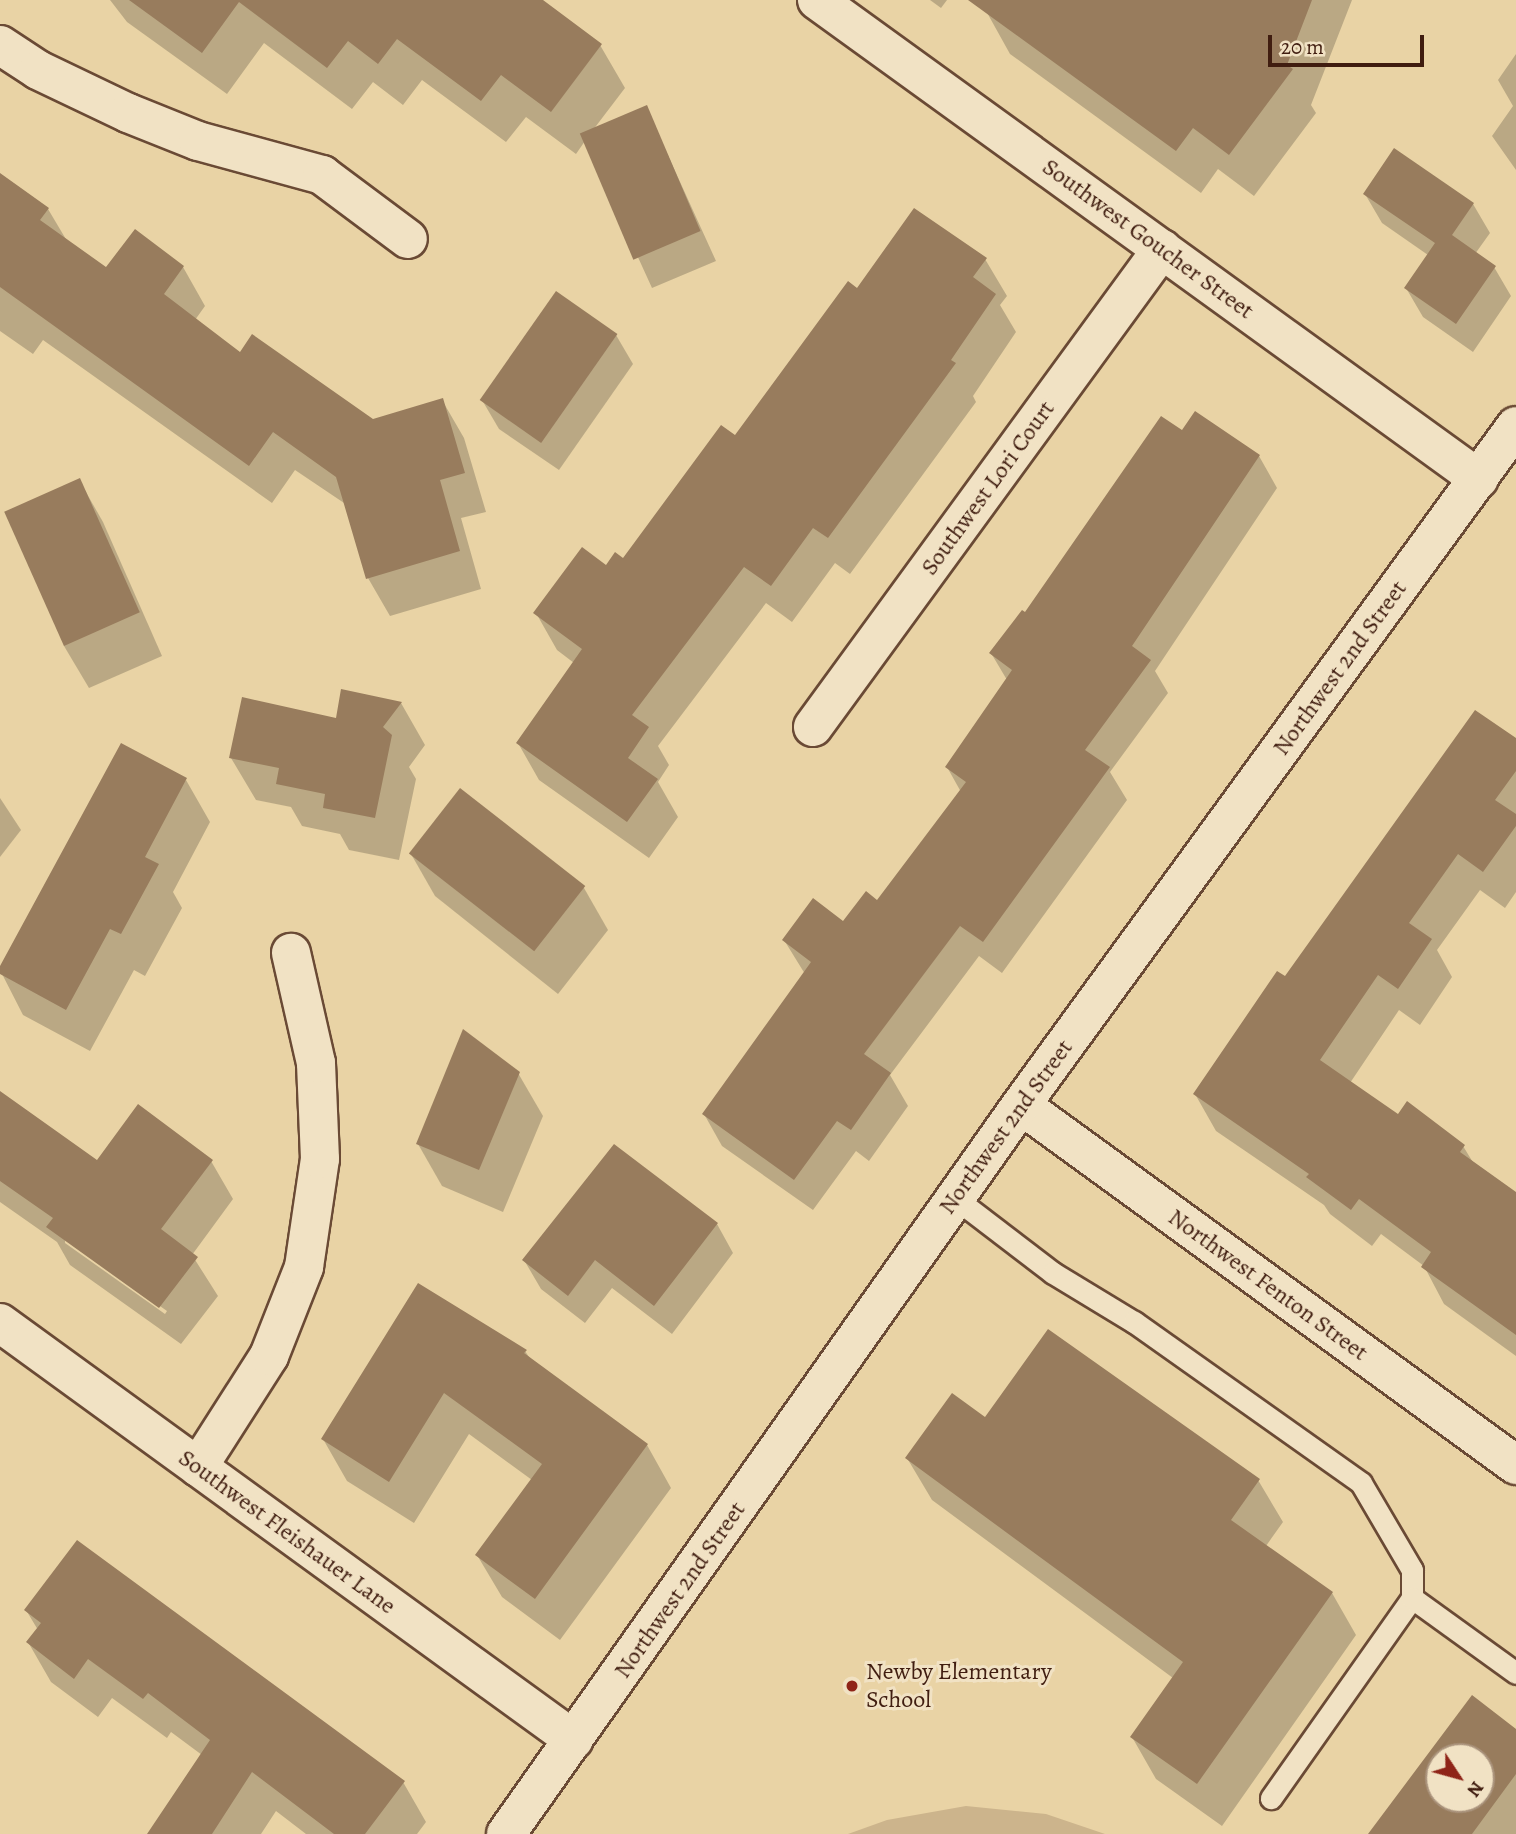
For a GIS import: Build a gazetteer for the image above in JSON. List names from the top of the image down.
{
  "streets": {
    "street": [
      "Southwest Goucher Street",
      "Southwest Lori Court",
      "Northwest 2nd Street",
      "Northwest Fenton Street",
      "Southwest Fleishauer Lane"
    ]
  },
  "crossings": [
    ["Southwest Goucher Street", "Southwest Lori Court"],
    ["Southwest Goucher Street", "Northwest 2nd Street"],
    ["Northwest 2nd Street", "Northwest Fenton Street"],
    ["Northwest 2nd Street", "Southwest Fleishauer Lane"]
  ],
  "places": ["Newby Elementary School"],
  "scale_bar": "20 m",
  "north": "bottom right"
}
